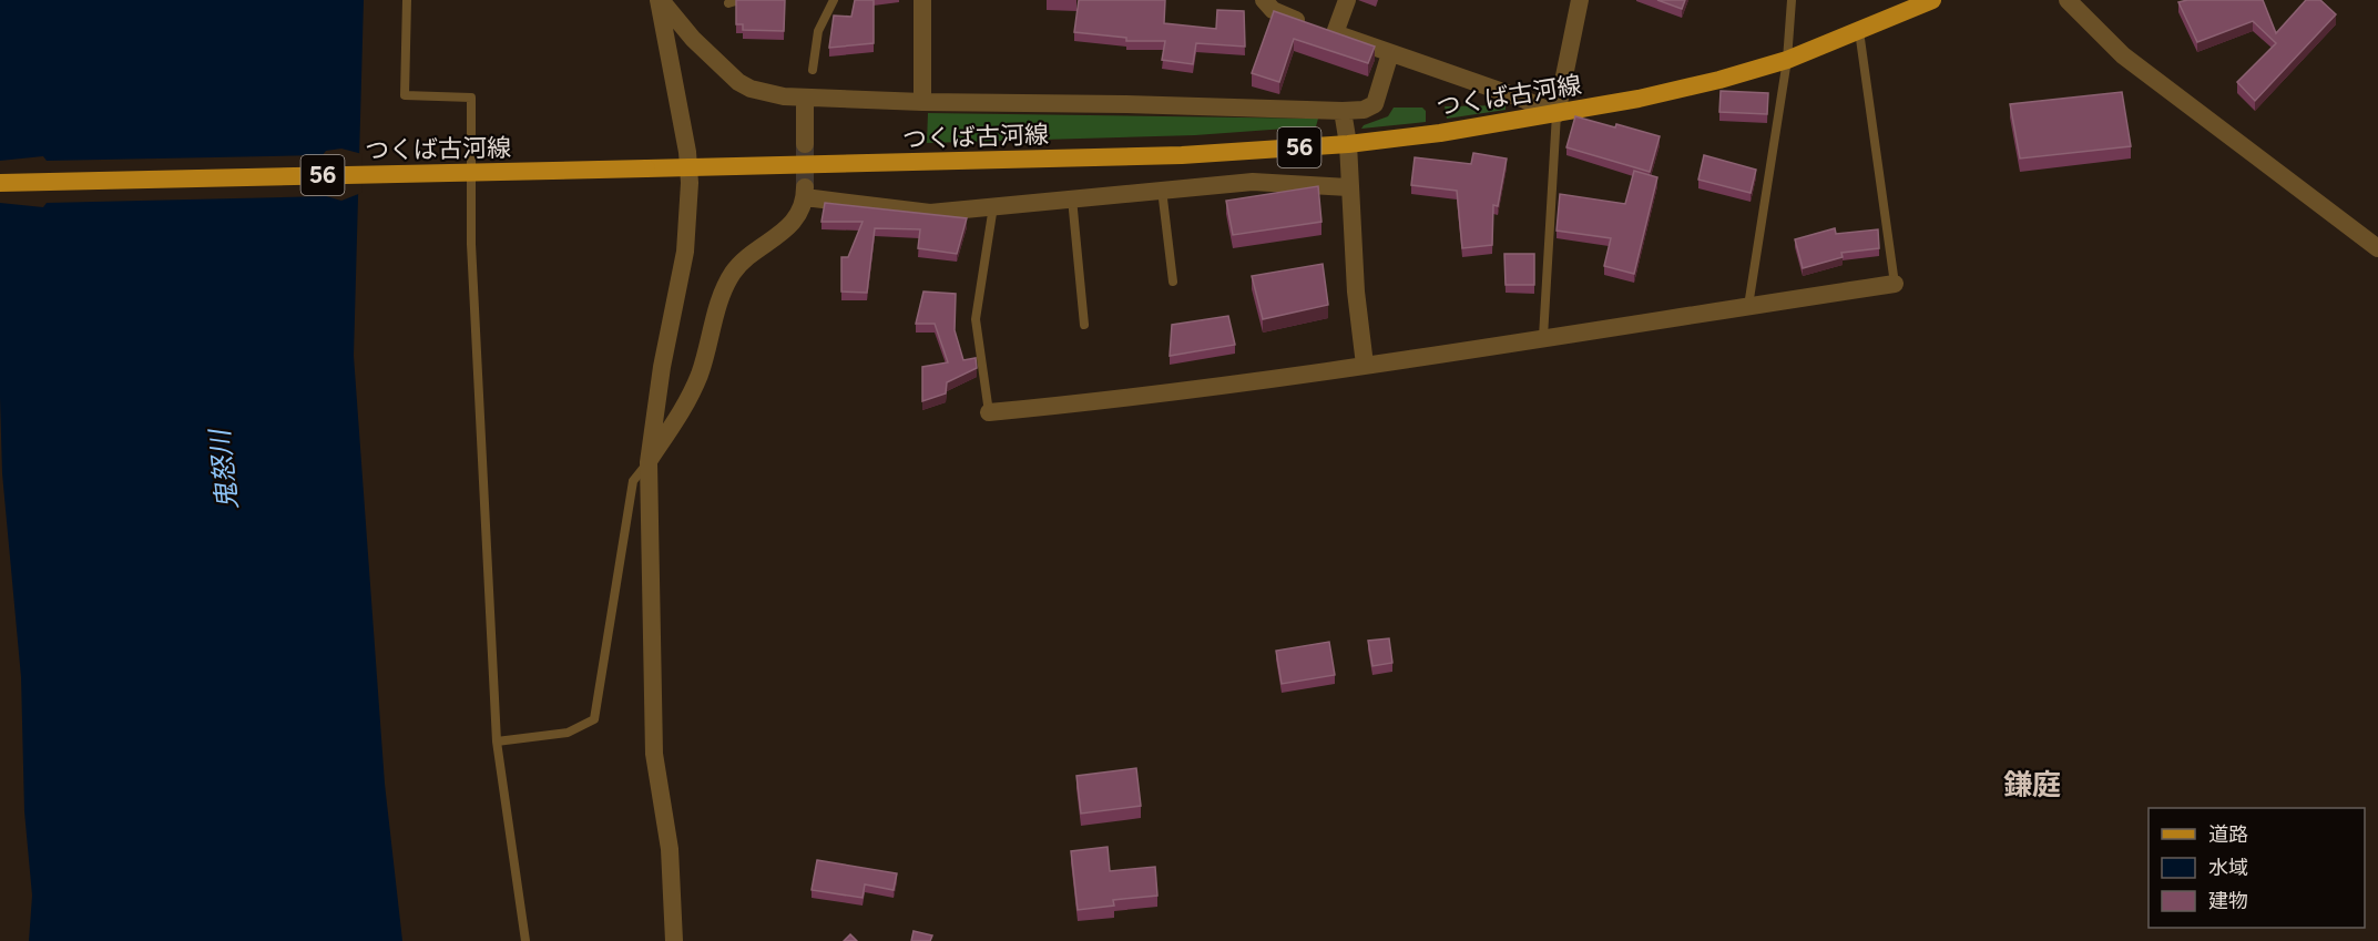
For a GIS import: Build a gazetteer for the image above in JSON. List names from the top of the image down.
{
  "streets": {
    "main road": ["つくば古河線", "56"]
  },
  "districts": ["鎌庭"],
  "water": ["鬼怒川"],
  "legend": ["道路", "水域", "建物"]
}
